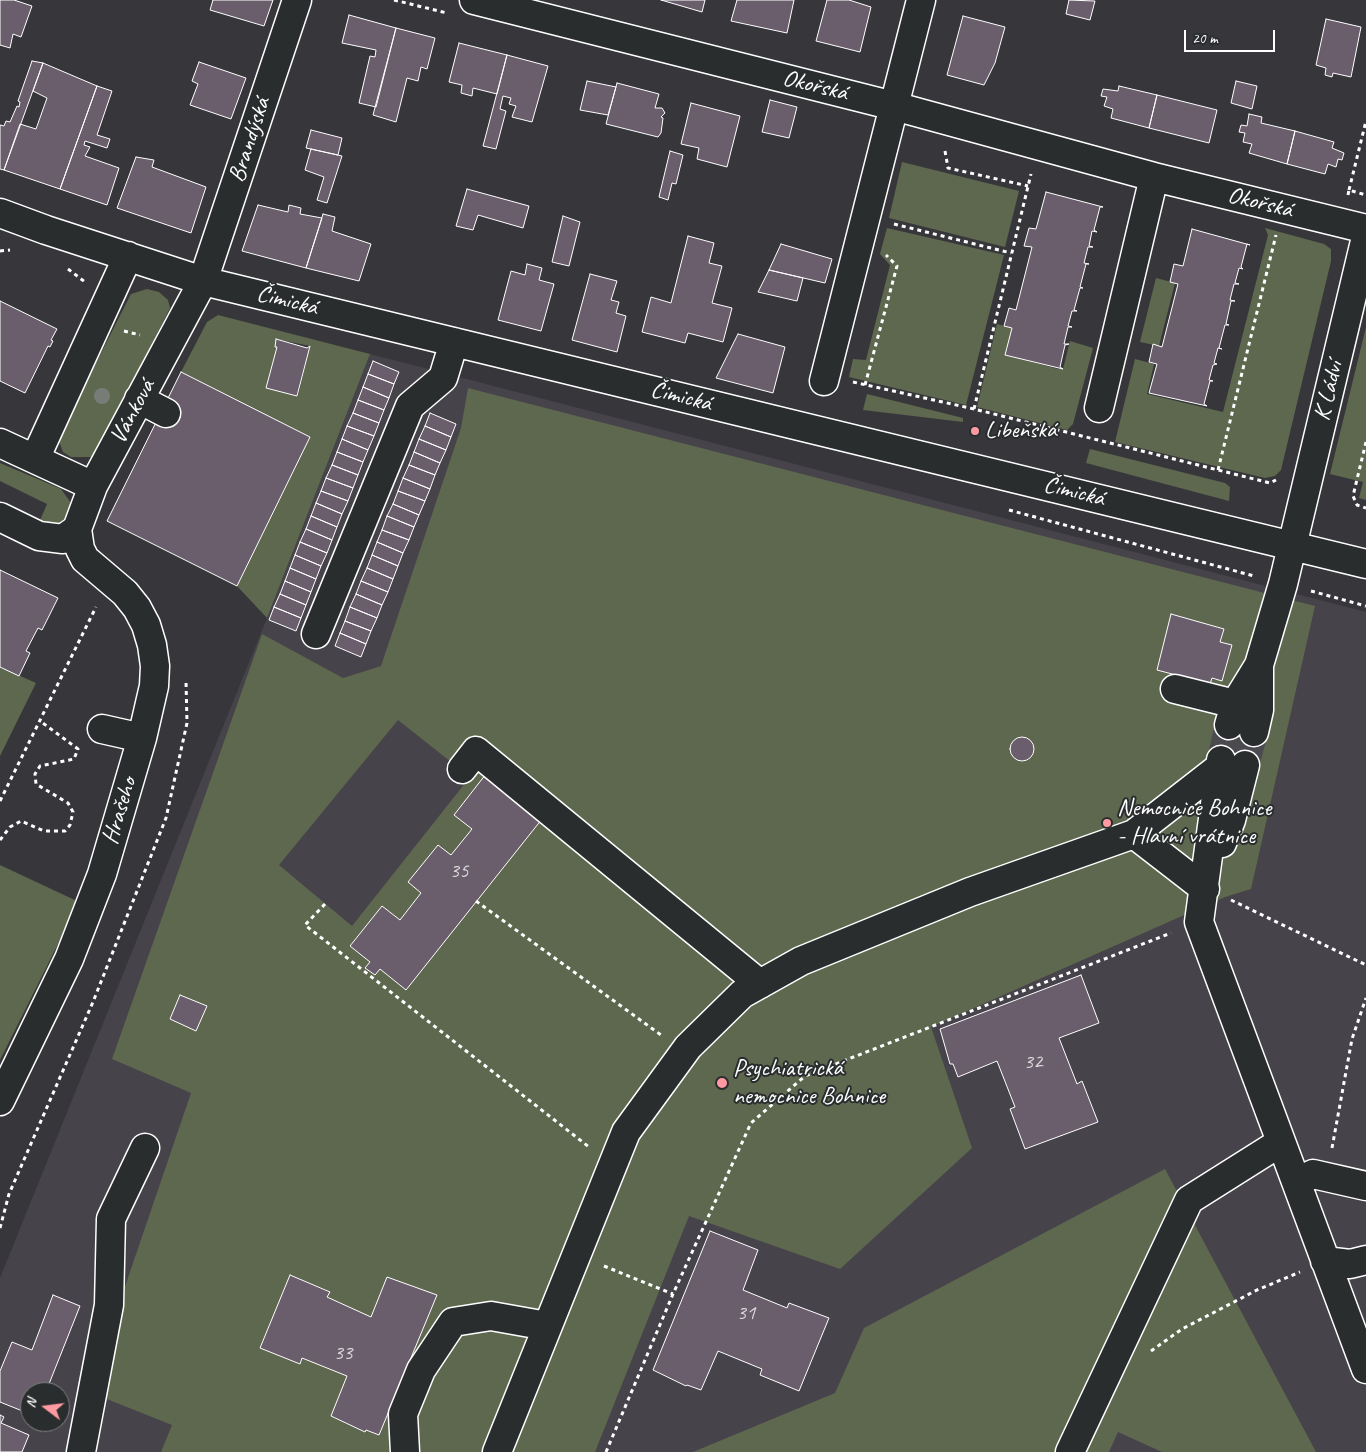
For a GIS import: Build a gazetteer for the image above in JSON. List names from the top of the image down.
{
  "streets": {
    "street": [
      "Okořská",
      "Brandýská",
      "Čimická",
      "K Ládví",
      "Vánková",
      "Hrašeho"
    ]
  },
  "crossings": [
    ["Brandýská", "Čimická"],
    ["Brandýská", "Vánková"],
    ["Čimická", "K Ládví"],
    ["Čimická", "Vánková"],
    ["Vánková", "Hrašeho"]
  ],
  "places": ["Libeňská", "Nemocnice Bohnice - Hlavní vrátnice", "Psychiatrická nemocnice Bohnice"],
  "house_numbers": [
    "35",
    "32",
    "31",
    "33"
  ],
  "scale_bar": "20 m",
  "north": "left"
}
